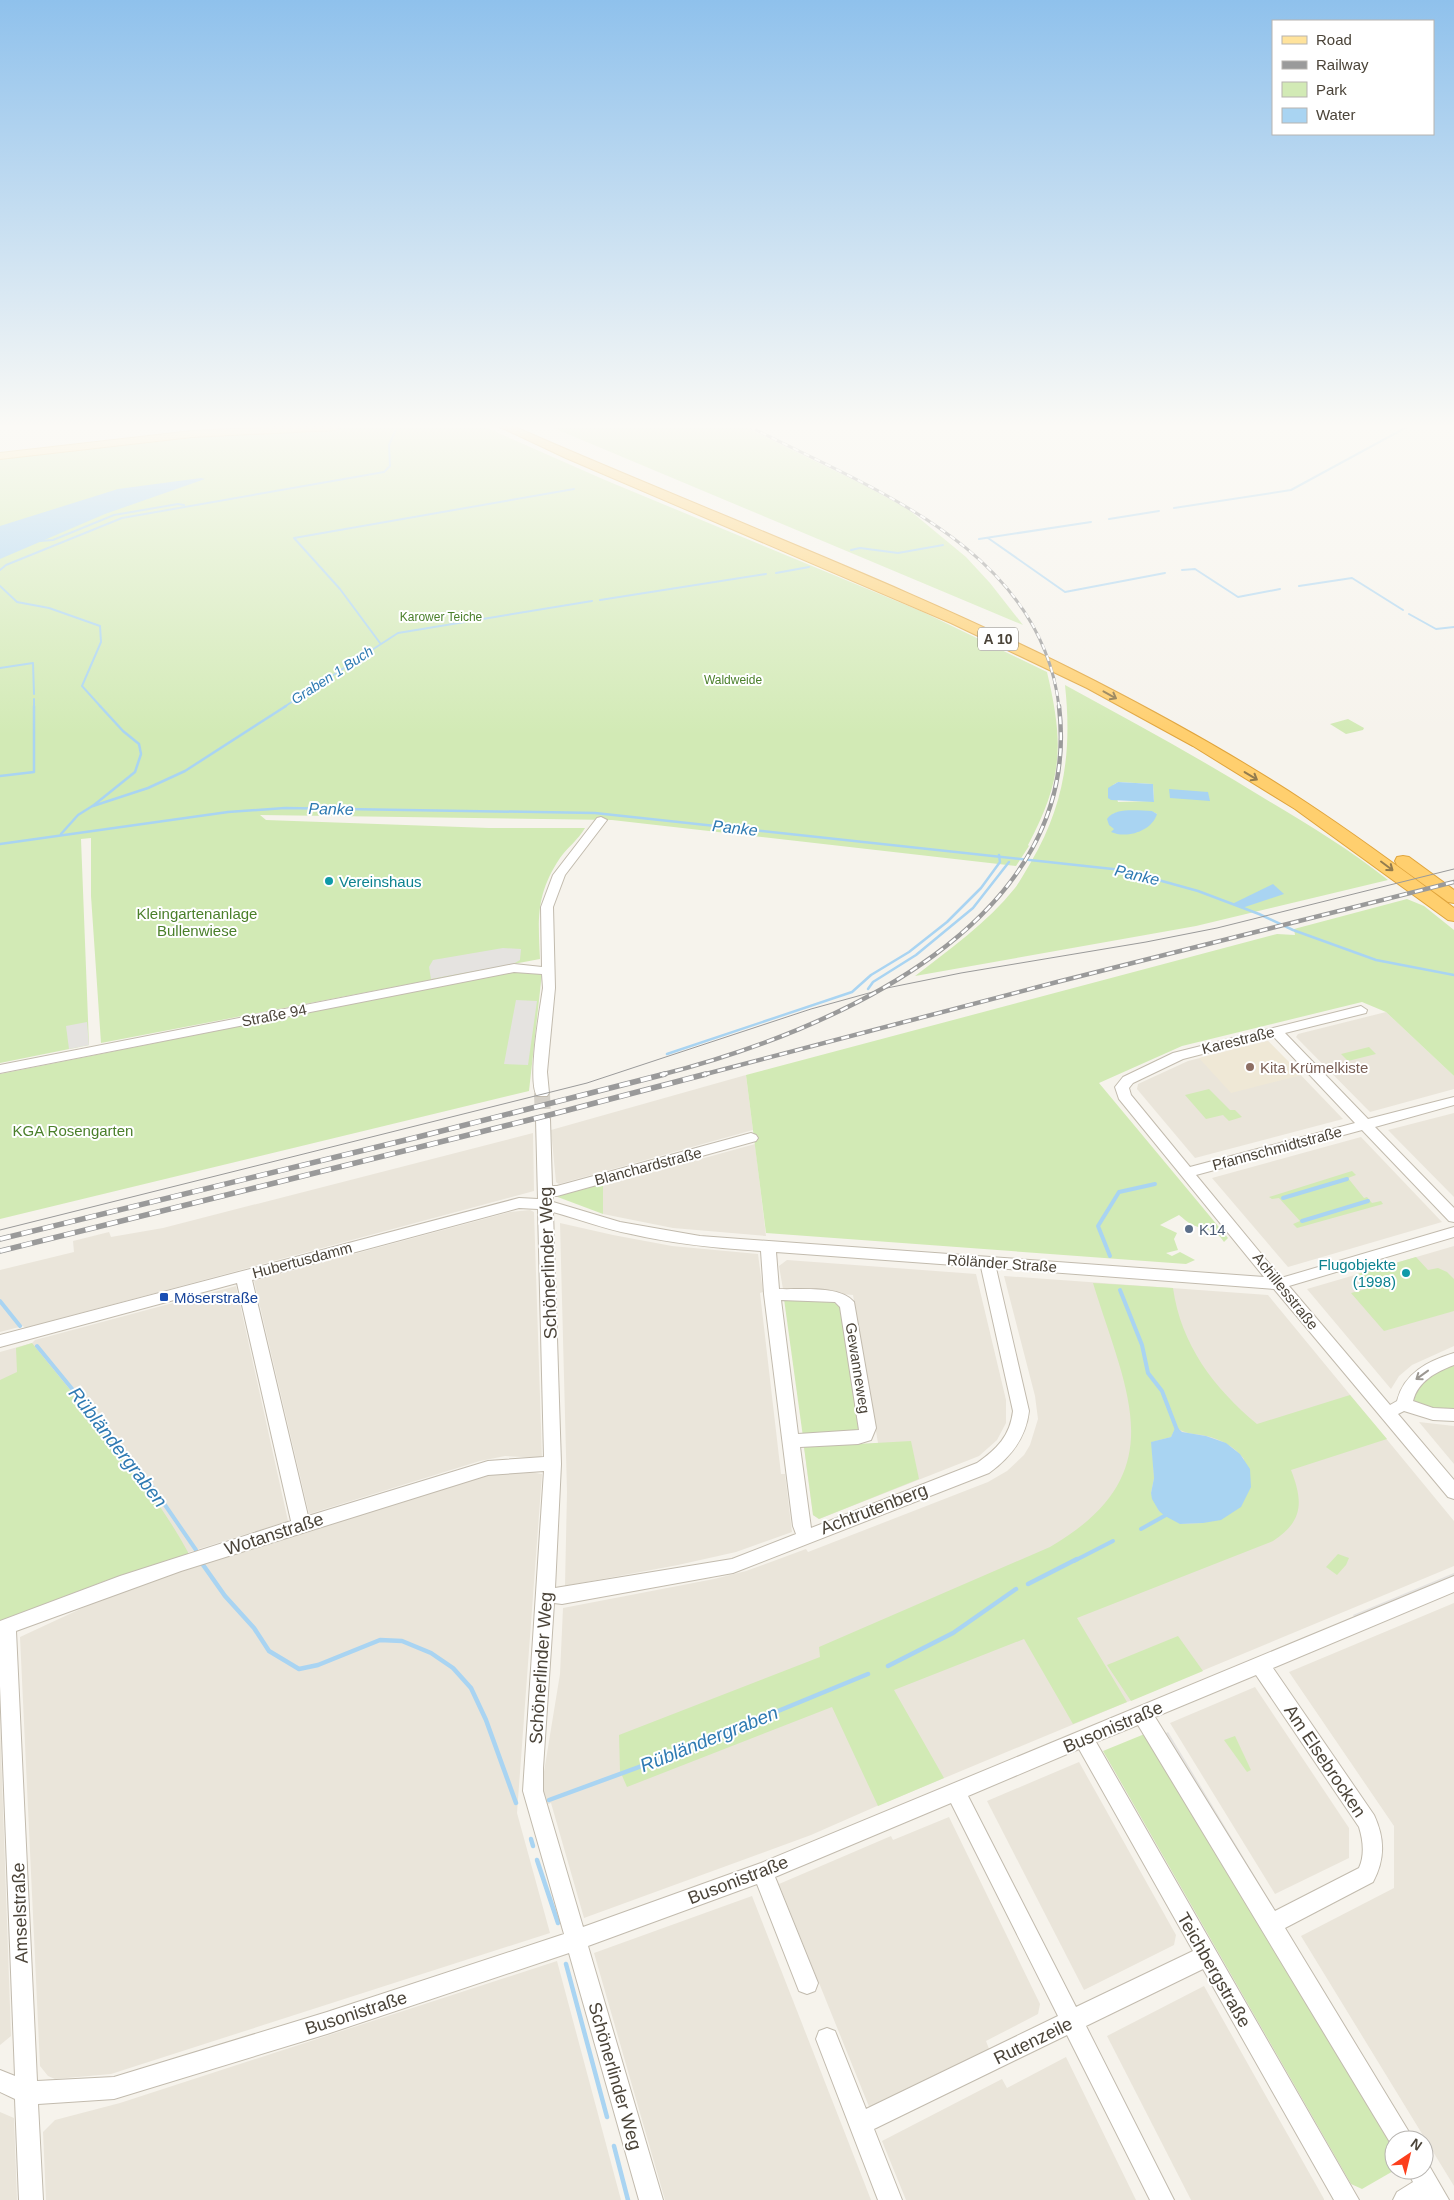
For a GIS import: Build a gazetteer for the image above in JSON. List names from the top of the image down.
{
  "streets": {
    "highway": ["A 10"],
    "street": [
      "Straße 94",
      "Karestraße",
      "Pfannschmidtstraße",
      "Blanchardstraße",
      "Hubertusdamm",
      "Schönerlinder Weg",
      "Röländer Straße",
      "Achillesstraße",
      "Gewanneweg",
      "Achtrutenberg",
      "Wotanstraße",
      "Busonistraße",
      "Am Elsebrocken",
      "Amselstraße",
      "Teichbergstraße",
      "Rutenzeile"
    ]
  },
  "crossings": [
    ["Karestraße", "Pfannschmidtstraße"],
    ["Karestraße", "Achillesstraße"],
    ["Pfannschmidtstraße", "Achillesstraße"],
    ["Blanchardstraße", "Hubertusdamm"],
    ["Blanchardstraße", "Schönerlinder Weg"],
    ["Blanchardstraße", "Röländer Straße"],
    ["Hubertusdamm", "Schönerlinder Weg"],
    ["Hubertusdamm", "Röländer Straße"],
    ["Schönerlinder Weg", "Röländer Straße"],
    ["Schönerlinder Weg", "Achtrutenberg"],
    ["Schönerlinder Weg", "Wotanstraße"],
    ["Schönerlinder Weg", "Busonistraße"],
    ["Röländer Straße", "Achillesstraße"],
    ["Röländer Straße", "Achtrutenberg"],
    ["Wotanstraße", "Amselstraße"],
    ["Busonistraße", "Am Elsebrocken"],
    ["Busonistraße", "Amselstraße"],
    ["Busonistraße", "Teichbergstraße"],
    ["Teichbergstraße", "Rutenzeile"]
  ],
  "water": ["Graben 1 Buch", "Panke", "Rübländergraben"],
  "parks": [
    "Karower Teiche",
    "Waldweide",
    "Kleingartenanlage Bullenwiese",
    "KGA Rosengarten"
  ],
  "places": {
    "other": [
      "Vereinshaus",
      "Kita Krümelkiste",
      "K14",
      "Flugobjekte (1998)"
    ],
    "transit": ["Möserstraße"]
  },
  "legend": [
    "Road",
    "Railway",
    "Park",
    "Water"
  ],
  "north": "top right"
}
